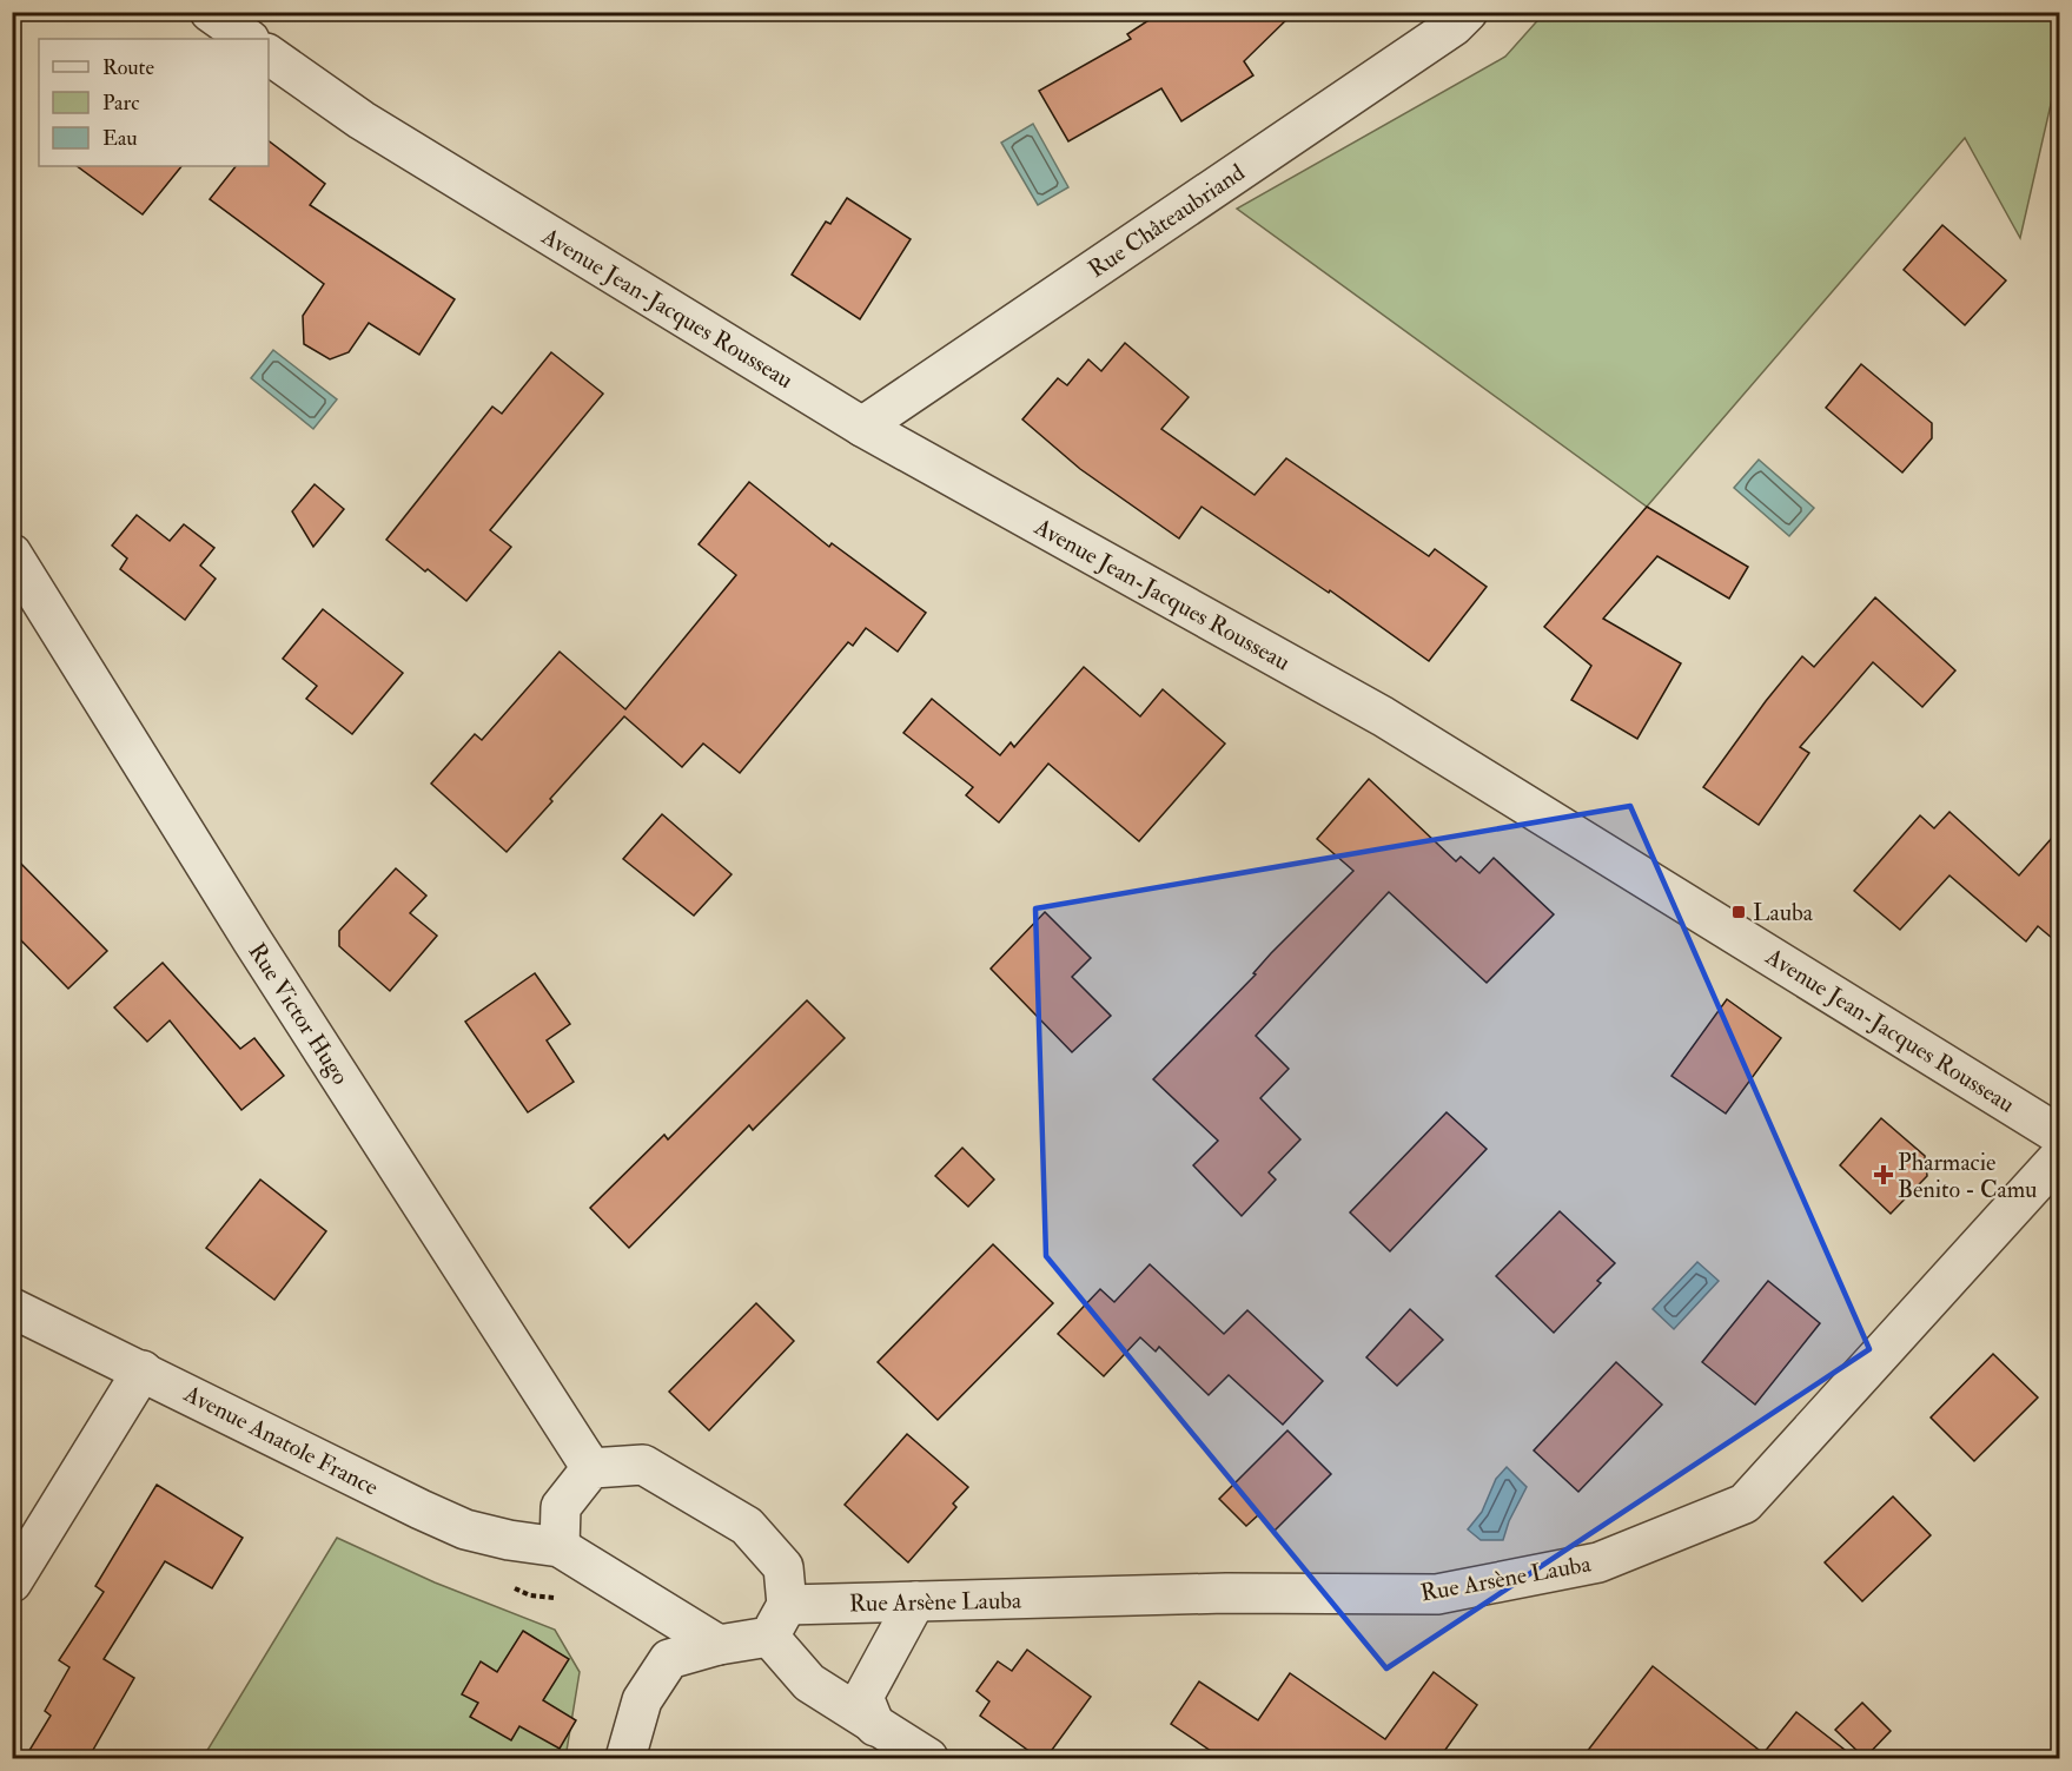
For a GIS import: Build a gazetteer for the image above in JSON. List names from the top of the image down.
{
  "streets": {
    "street": [
      "Rue Châteaubriand",
      "Avenue Jean-Jacques Rousseau",
      "Rue Victor Hugo",
      "Avenue Anatole France",
      "Rue Arsène Lauba"
    ]
  },
  "crossings": [
    ["Rue Châteaubriand", "Avenue Jean-Jacques Rousseau"]
  ],
  "places": {
    "transit": ["Lauba"],
    "health": ["Pharmacie Benito - Camu"]
  },
  "legend": ["Route", "Parc", "Eau"]
}
